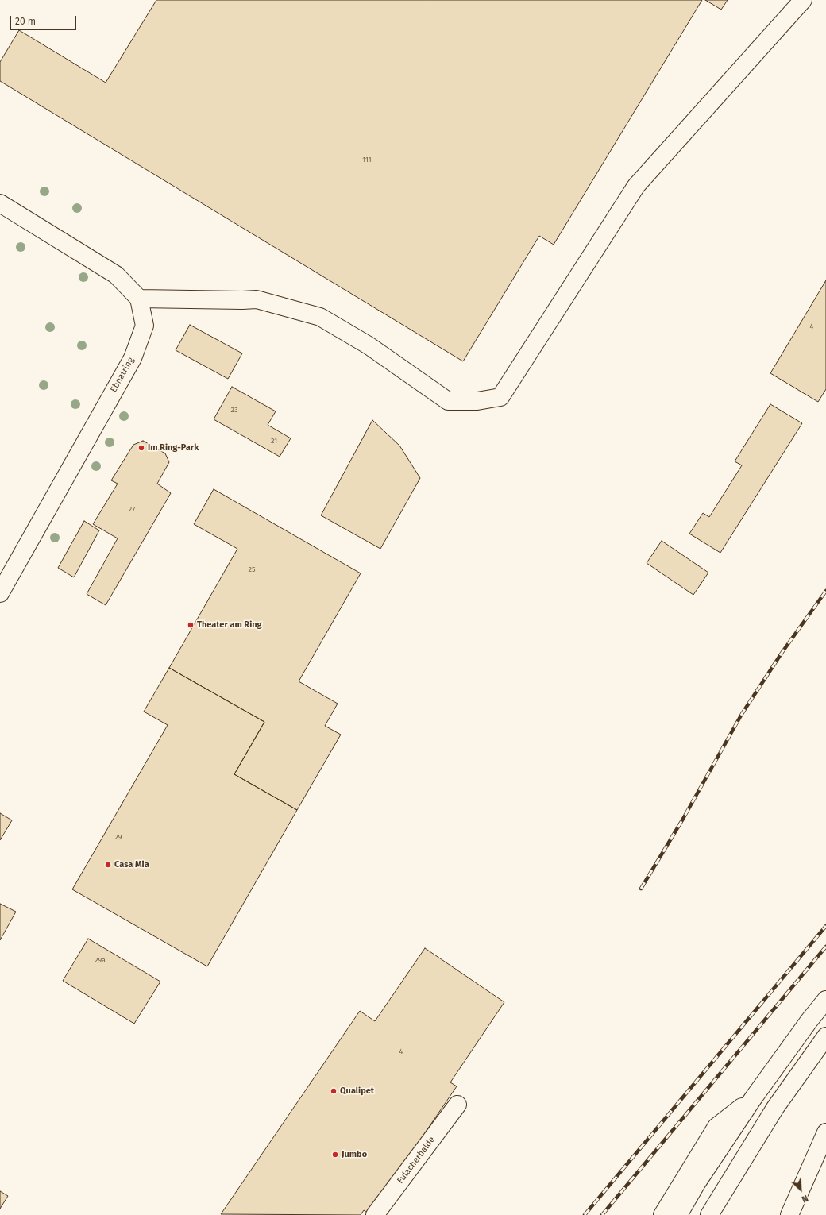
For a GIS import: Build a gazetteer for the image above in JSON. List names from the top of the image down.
{
  "streets": {
    "main road": ["Ebnatring", "Fulacherhalde"]
  },
  "places": [
    "Im Ring-Park",
    "Theater am Ring",
    "Casa Mia",
    "Qualipet",
    "Jumbo"
  ],
  "house_numbers": [
    "111",
    "4",
    "23",
    "21",
    "27",
    "25",
    "29",
    "29a",
    "4"
  ],
  "scale_bar": "20 m",
  "north": "bottom right"
}
